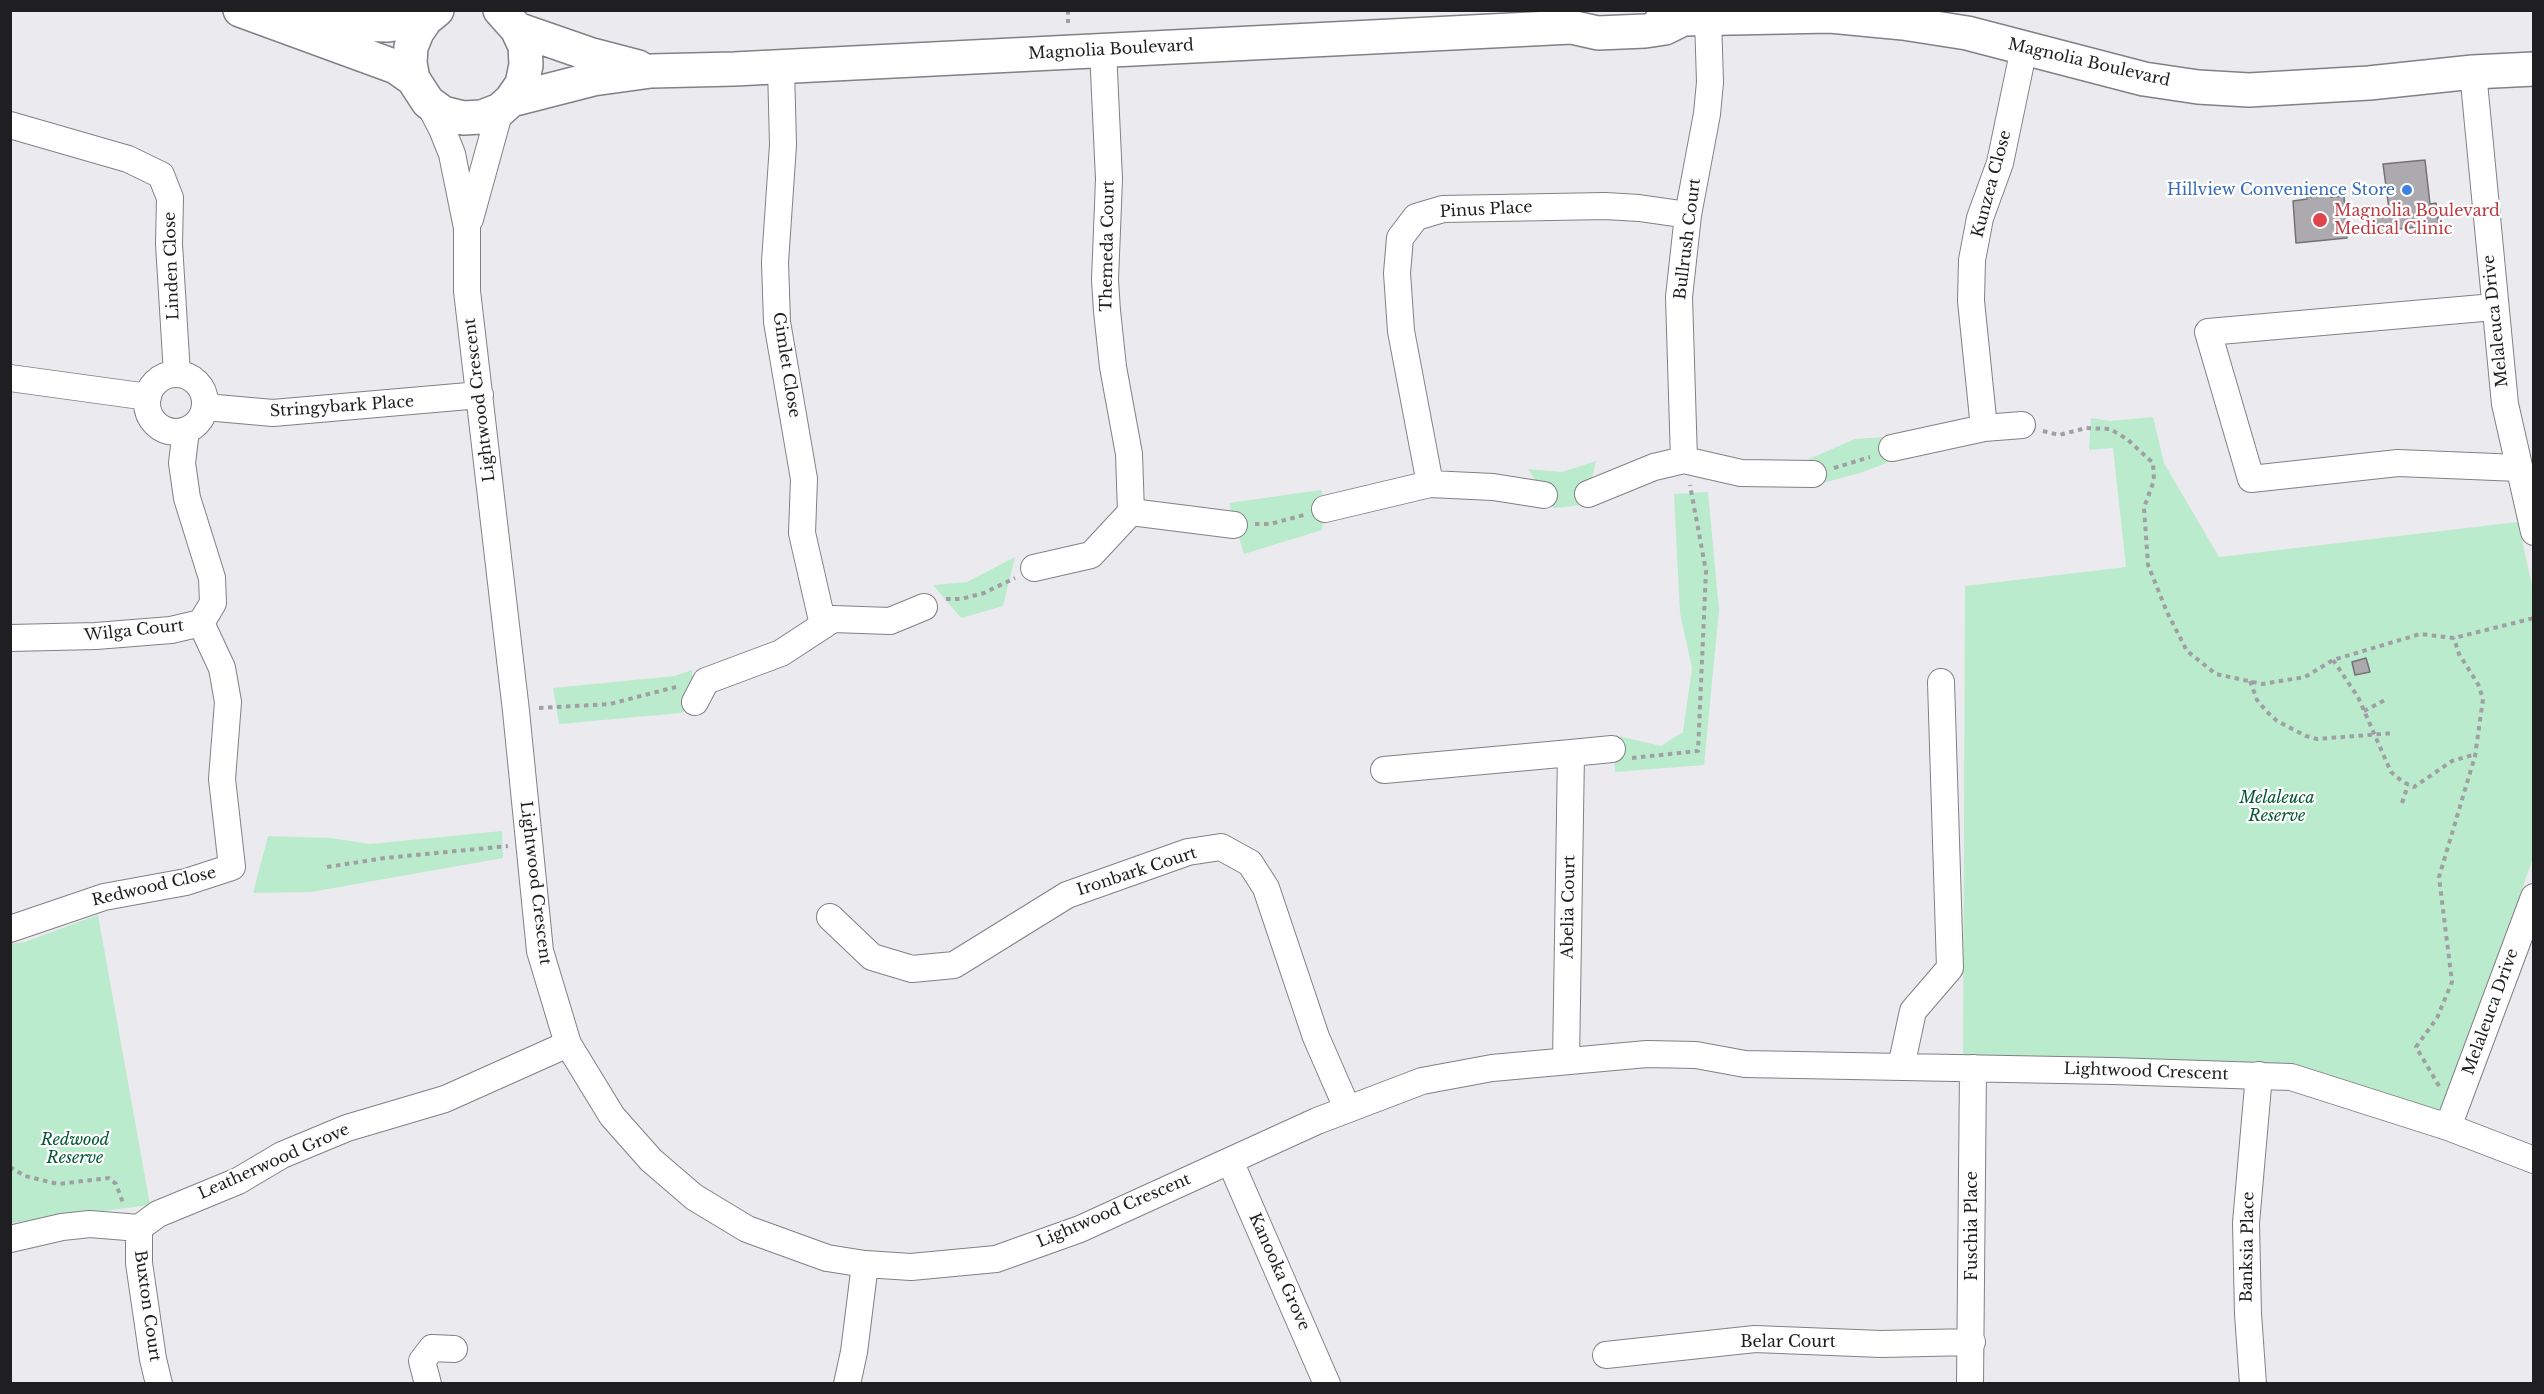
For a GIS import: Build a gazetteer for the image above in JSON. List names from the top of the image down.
{
  "streets": {
    "street": [
      "Magnolia Boulevard",
      "Kunzea Close",
      "Pinus Place",
      "Bullrush Court",
      "Themeda Court",
      "Linden Close",
      "Melaleuca Drive",
      "Gimlet Close",
      "Lightwood Crescent",
      "Stringybark Place",
      "Wilga Court",
      "Ironbark Court",
      "Redwood Close",
      "Abelia Court",
      "Leatherwood Grove",
      "Fuschia Place",
      "Banksia Place",
      "Kanooka Grove",
      "Buxton Court",
      "Belar Court"
    ]
  },
  "crossings": [
    ["Magnolia Boulevard", "Kunzea Close"],
    ["Magnolia Boulevard", "Bullrush Court"],
    ["Magnolia Boulevard", "Themeda Court"],
    ["Magnolia Boulevard", "Melaleuca Drive"],
    ["Magnolia Boulevard", "Gimlet Close"],
    ["Magnolia Boulevard", "Lightwood Crescent"],
    ["Pinus Place", "Bullrush Court"],
    ["Linden Close", "Stringybark Place"],
    ["Linden Close", "Wilga Court"],
    ["Melaleuca Drive", "Lightwood Crescent"],
    ["Lightwood Crescent", "Stringybark Place"],
    ["Lightwood Crescent", "Ironbark Court"],
    ["Lightwood Crescent", "Abelia Court"],
    ["Lightwood Crescent", "Leatherwood Grove"],
    ["Lightwood Crescent", "Fuschia Place"],
    ["Lightwood Crescent", "Banksia Place"],
    ["Lightwood Crescent", "Kanooka Grove"],
    ["Stringybark Place", "Wilga Court"],
    ["Wilga Court", "Redwood Close"],
    ["Leatherwood Grove", "Buxton Court"],
    ["Fuschia Place", "Belar Court"]
  ],
  "parks": ["Melaleuca Reserve", "Redwood Reserve"],
  "places": ["Hillview Convenience Store", "Magnolia Boulevard Medical Clinic"]
}
